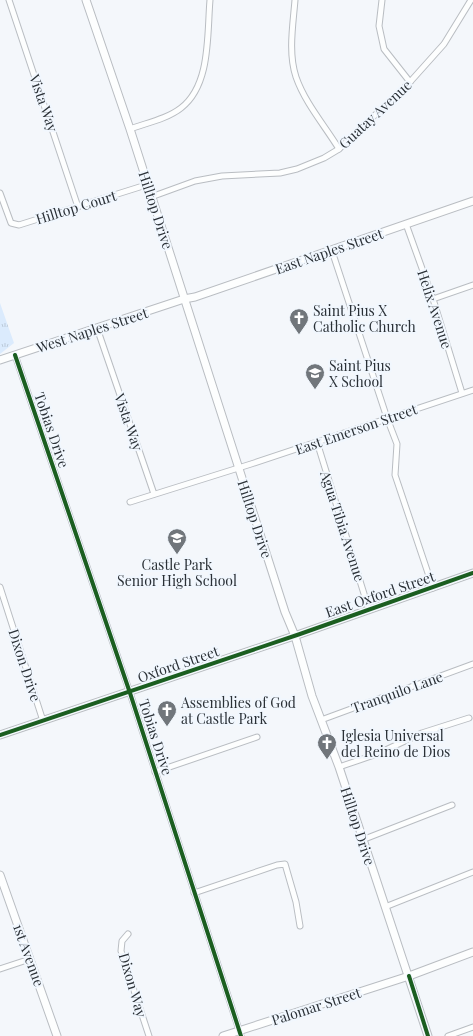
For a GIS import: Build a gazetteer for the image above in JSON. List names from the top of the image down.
{
  "streets": {
    "main road": [
      "Hilltop Drive",
      "East Naples Street",
      "West Naples Street",
      "East Oxford Street",
      "Oxford Street",
      "1st Avenue",
      "Palomar Street"
    ],
    "street": [
      "Vista Way",
      "Guatay Avenue",
      "Hilltop Court",
      "Helix Avenue",
      "East Emerson Street",
      "Tobias Drive",
      "Agua Tibia Avenue",
      "Dixon Drive",
      "Tranquilo Lane",
      "Dixon Way"
    ]
  },
  "crossings": [
    ["Vista Way", "Hilltop Court"],
    ["Vista Way", "West Naples Street"],
    ["Vista Way", "East Emerson Street"],
    ["Guatay Avenue", "Hilltop Drive"],
    ["Hilltop Court", "Hilltop Drive"],
    ["Hilltop Drive", "East Naples Street"],
    ["Hilltop Drive", "West Naples Street"],
    ["Hilltop Drive", "East Emerson Street"],
    ["Hilltop Drive", "East Oxford Street"],
    ["Hilltop Drive", "Oxford Street"],
    ["Hilltop Drive", "Tranquilo Lane"],
    ["Hilltop Drive", "Palomar Street"],
    ["East Naples Street", "Helix Avenue"],
    ["East Naples Street", "West Naples Street"],
    ["Helix Avenue", "East Emerson Street"],
    ["West Naples Street", "Tobias Drive"],
    ["East Emerson Street", "Agua Tibia Avenue"],
    ["Tobias Drive", "Oxford Street"],
    ["Tobias Drive", "Palomar Street"],
    ["Agua Tibia Avenue", "East Oxford Street"],
    ["East Oxford Street", "Oxford Street"],
    ["Oxford Street", "Dixon Drive"]
  ],
  "places": {
    "church": ["Saint Pius X Catholic Church", "Assemblies of God at Castle Park", "Iglesia Universal del Reino de Dios"],
    "school or university": ["Saint Pius X School", "Castle Park Senior High School"]
  }
}
